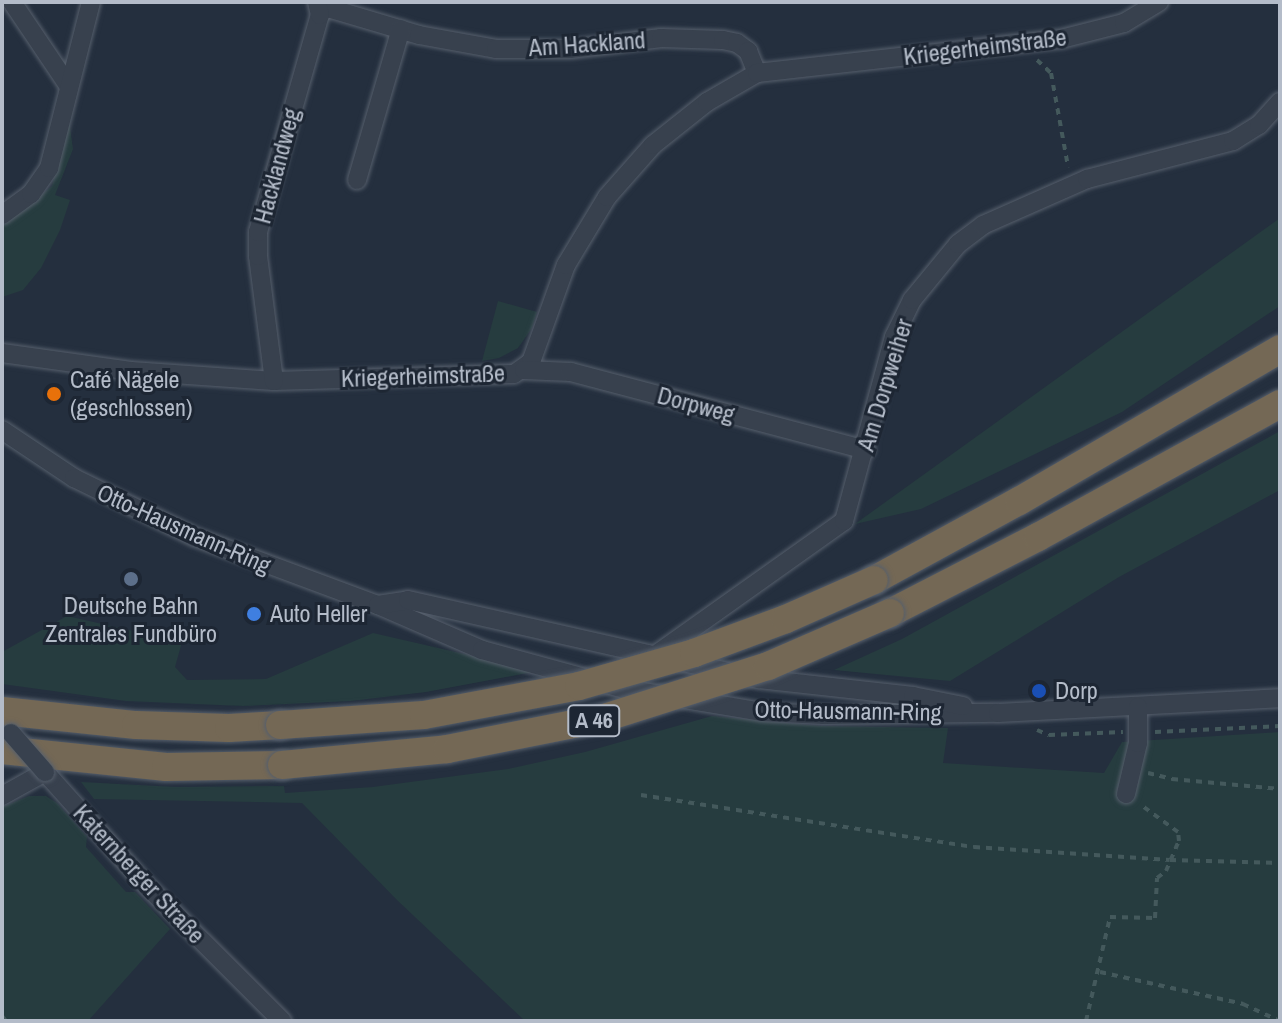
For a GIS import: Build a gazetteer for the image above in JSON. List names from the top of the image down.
{
  "streets": {
    "highway": ["A 46"],
    "street": [
      "Am Hackland",
      "Kriegerheimstraße",
      "Hacklandweg",
      "Am Dorpweiher",
      "Dorpweg",
      "Otto-Hausmann-Ring",
      "Katernberger Straße"
    ]
  },
  "crossings": [
    ["Am Hackland", "Kriegerheimstraße"],
    ["Am Hackland", "Hacklandweg"],
    ["Kriegerheimstraße", "Hacklandweg"],
    ["Kriegerheimstraße", "Dorpweg"],
    ["Am Dorpweiher", "Dorpweg"],
    ["Am Dorpweiher", "Otto-Hausmann-Ring"]
  ],
  "places": [
    "Café Nägele (geschlossen)",
    "Deutsche Bahn Zentrales Fundbüro",
    "Auto Heller",
    "Dorp"
  ]
}
